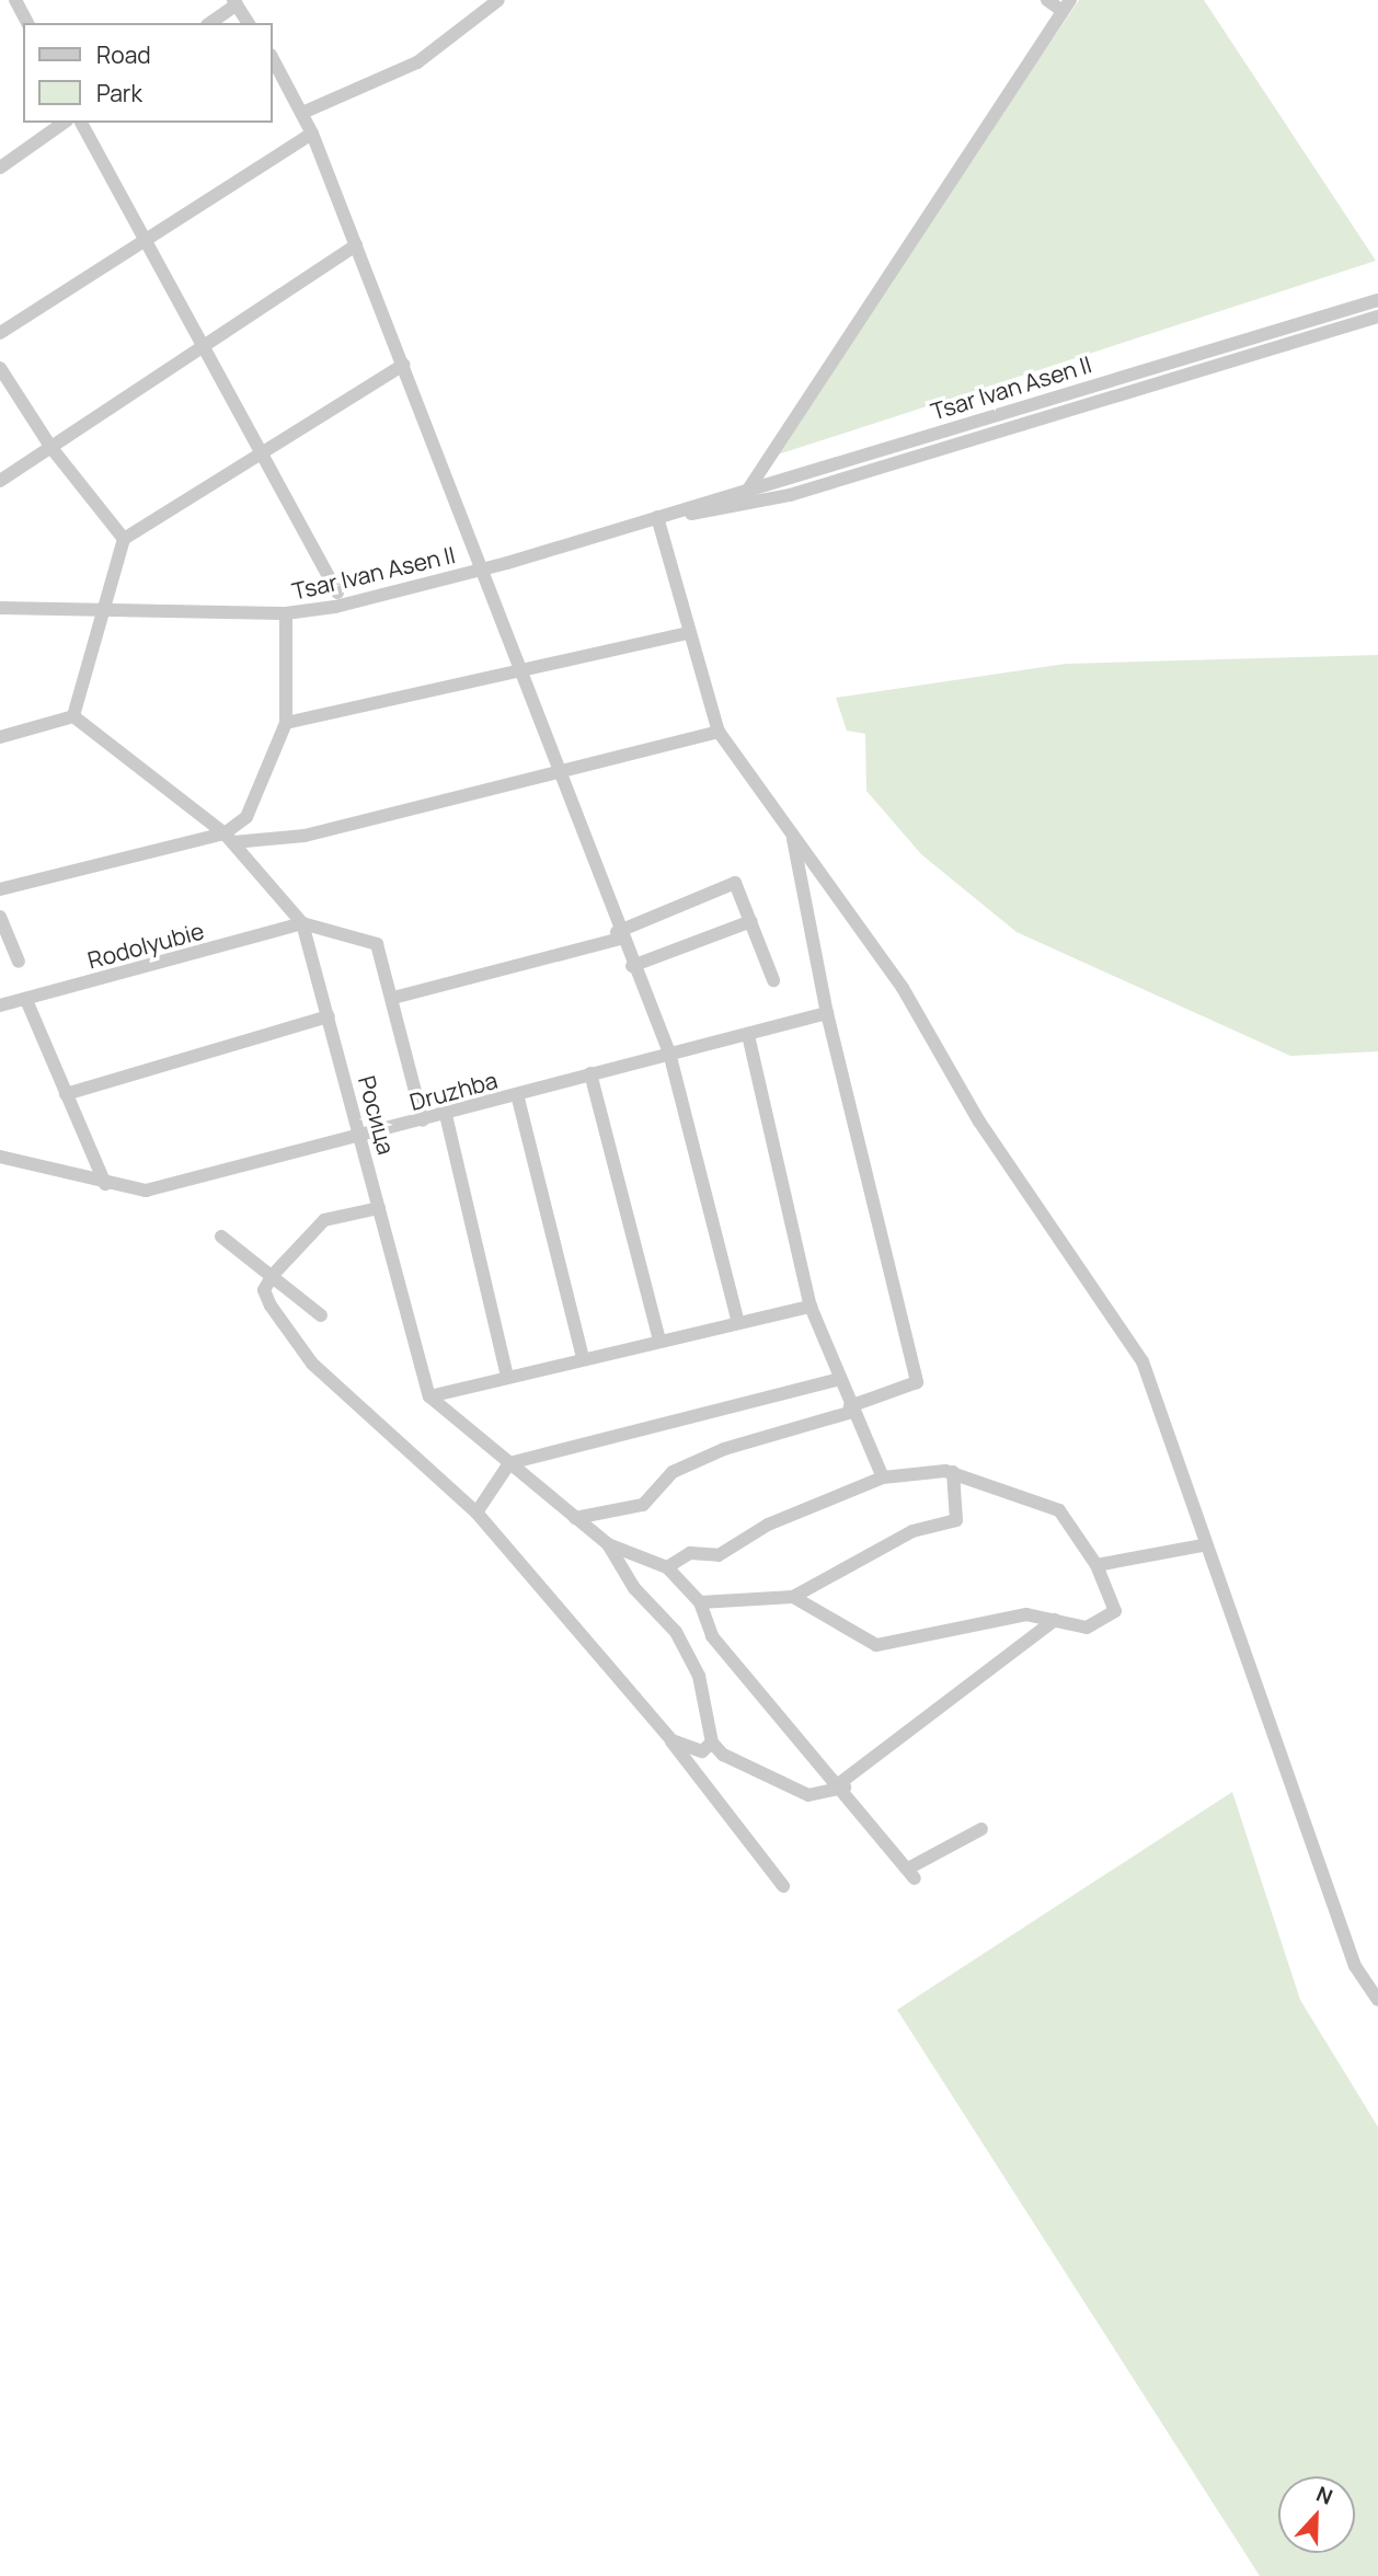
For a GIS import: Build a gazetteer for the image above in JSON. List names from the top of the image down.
{
  "streets": {
    "street": [
      "Tsar Ivan Asen II",
      "Rodolyubie",
      "Druzhba",
      "Росица"
    ]
  },
  "crossings": [
    ["Rodolyubie", "Росица"],
    ["Druzhba", "Росица"]
  ],
  "legend": ["Road", "Park"],
  "north": "top"
}
